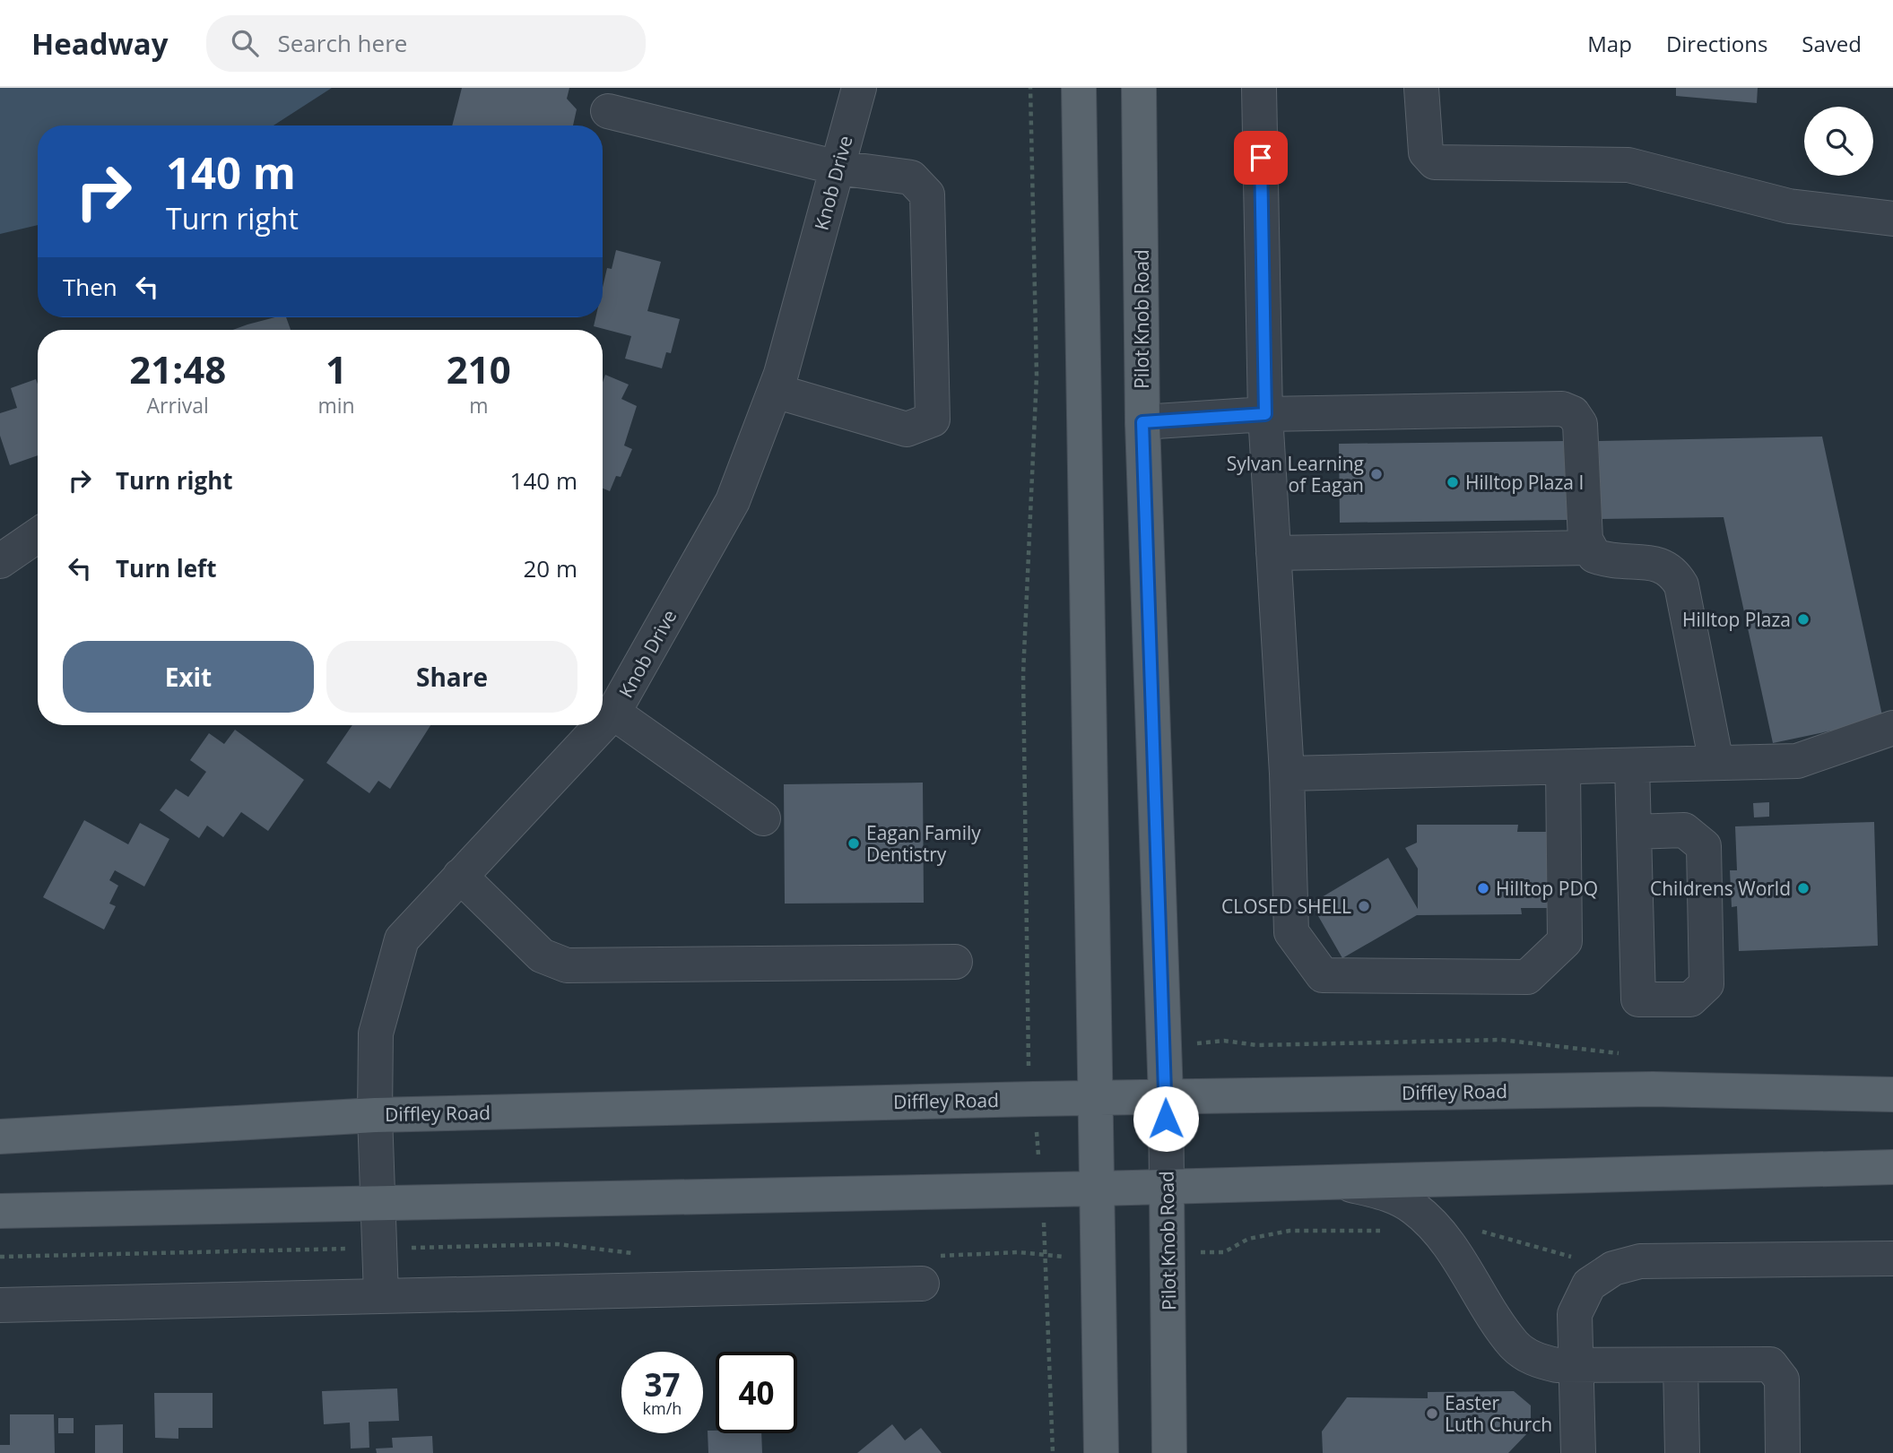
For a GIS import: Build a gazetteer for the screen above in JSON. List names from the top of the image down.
{
  "streets": {
    "main road": ["Pilot Knob Road", "Diffley Road"],
    "street": ["Knob Drive"]
  },
  "crossings": [
    ["Knob Drive", "Diffley Road"],
    ["Pilot Knob Road", "Diffley Road"]
  ],
  "places": [
    "Sylvan Learning of Eagan",
    "Hilltop Plaza I",
    "Hilltop Plaza",
    "Eagan Family Dentistry",
    "Hilltop PDQ",
    "Childrens World",
    "CLOSED SHELL",
    "Easter Luth Church"
  ],
  "page": {
    "header": "Headway",
    "search": "Search here",
    "nav": ["Map", "Directions", "Saved"],
    "turn": ["140 m", "Turn right"],
    "then": "Then",
    "eta": [
      "21:48",
      "Arrival",
      "1",
      "min",
      "210",
      "m"
    ],
    "list": [
      {
        "name": "Turn right",
        "value": "140 m"
      },
      {
        "name": "Turn left",
        "value": "20 m"
      }
    ],
    "buttons": ["Exit", "Share"],
    "speed": "37 km/h",
    "limit": "40"
  }
}
